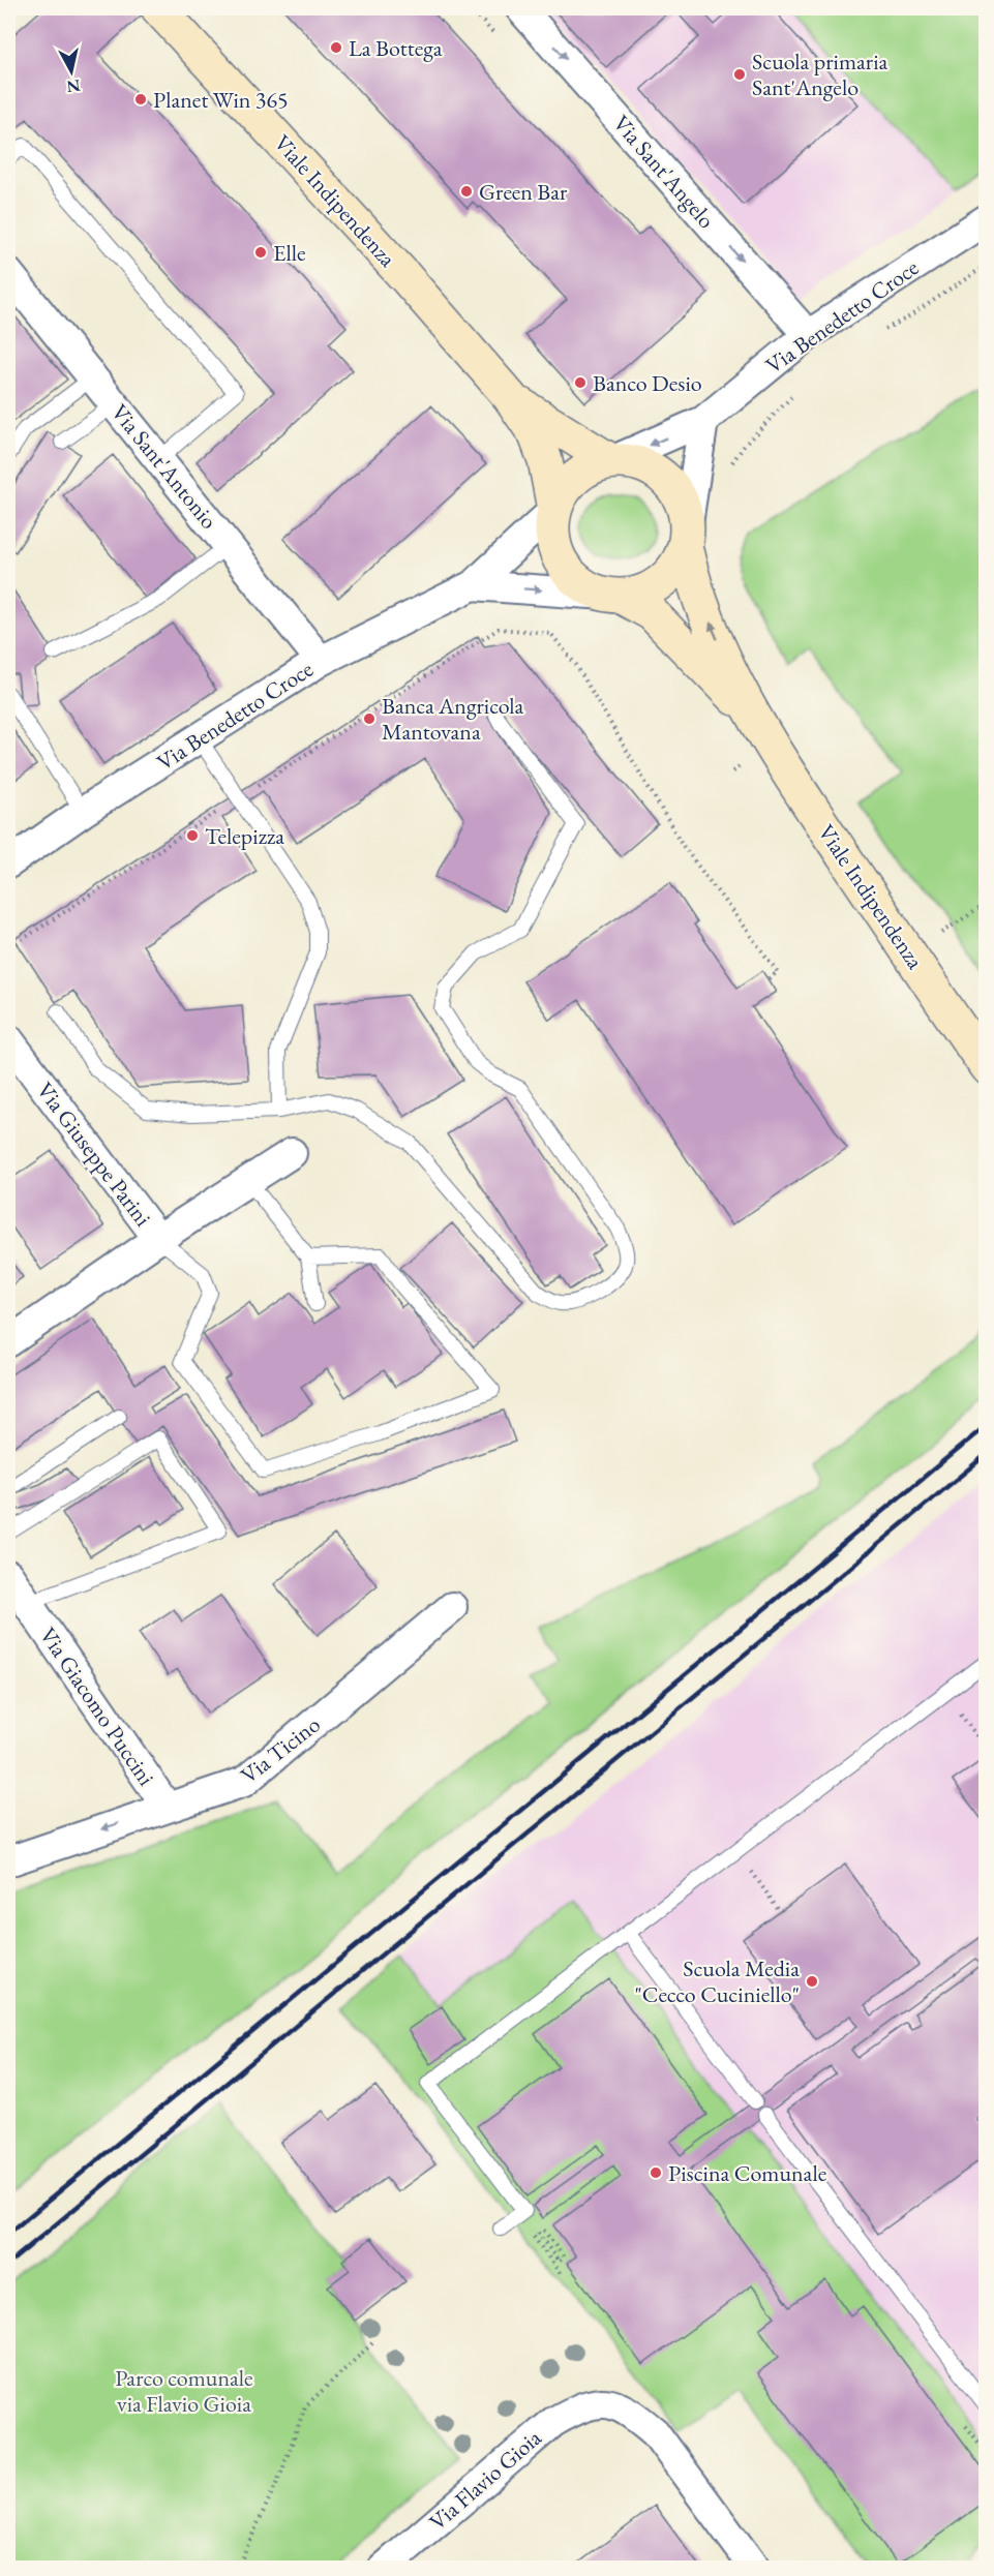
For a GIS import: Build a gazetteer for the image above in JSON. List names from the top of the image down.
{
  "streets": {
    "main road": ["Viale Indipendenza"],
    "street": [
      "Via Sant'Angelo",
      "Via Benedetto Croce",
      "Via Sant'Antonio",
      "Via Giuseppe Parini",
      "Via Giacomo Puccini",
      "Via Ticino",
      "Via Flavio Gioia"
    ]
  },
  "crossings": [
    ["Via Sant'Angelo", "Via Benedetto Croce"],
    ["Viale Indipendenza", "Via Benedetto Croce"],
    ["Via Benedetto Croce", "Via Sant'Antonio"],
    ["Via Giacomo Puccini", "Via Ticino"]
  ],
  "one_way": ["Via Sant'Angelo"],
  "parks": ["Parco comunale via Flavio Gioia"],
  "places": [
    "La Bottega",
    "Scuola primaria Sant'Angelo",
    "Planet Win 365",
    "Green Bar",
    "Elle",
    "Banco Desio",
    "Banca Angricola Mantovana",
    "Telepizza",
    "Scuola Media \"Cecco Cuciniello\"",
    "Piscina Comunale"
  ],
  "north": "bottom"
}
